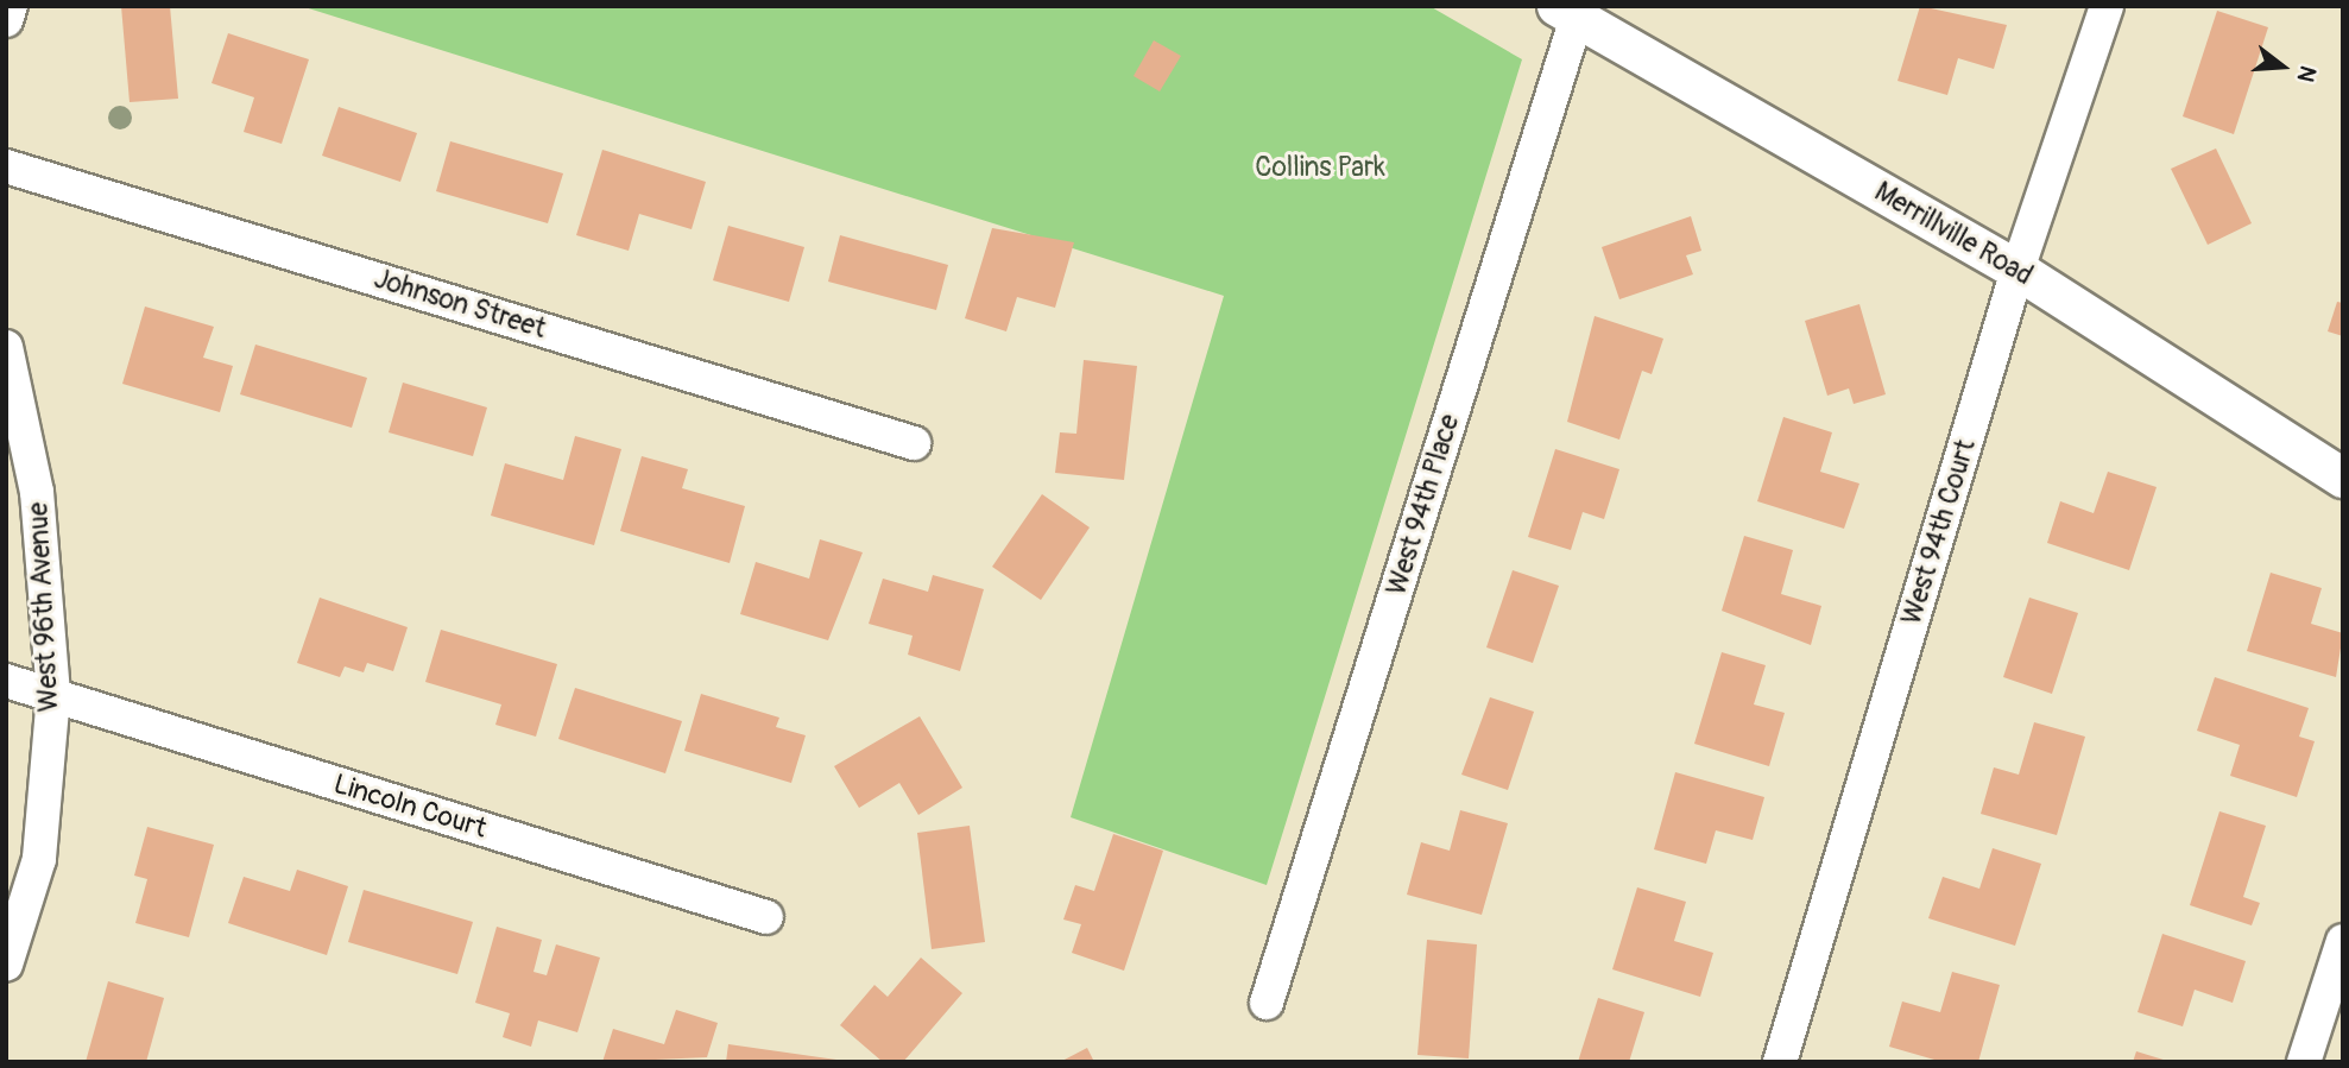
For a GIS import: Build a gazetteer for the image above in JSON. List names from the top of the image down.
{
  "streets": {
    "street": [
      "Merrillville Road",
      "Johnson Street",
      "West 94th Place",
      "West 94th Court",
      "West 96th Avenue",
      "Lincoln Court"
    ]
  },
  "crossings": [
    ["Merrillville Road", "West 94th Place"],
    ["Merrillville Road", "West 94th Court"],
    ["West 96th Avenue", "Lincoln Court"]
  ],
  "parks": ["Collins Park"],
  "north": "right"
}
